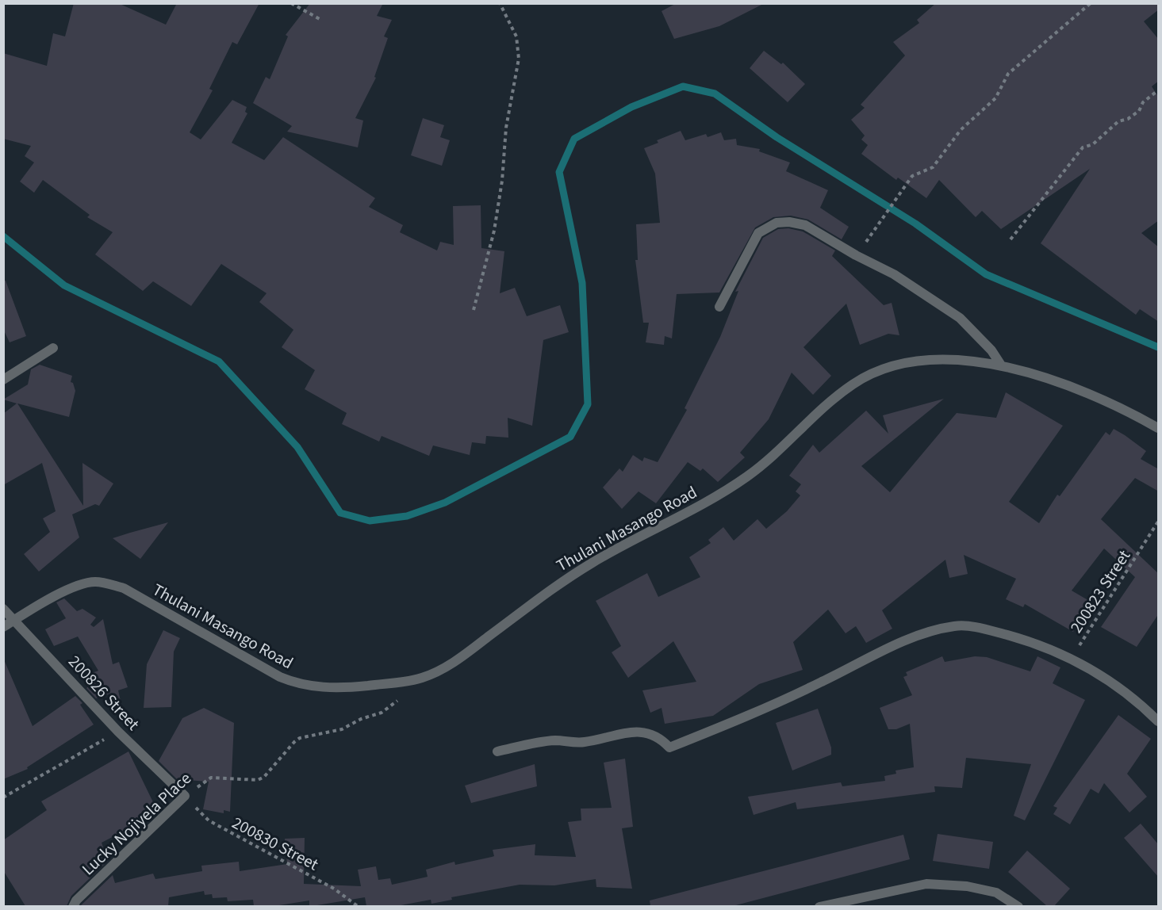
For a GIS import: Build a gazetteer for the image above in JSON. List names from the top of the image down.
{
  "streets": {
    "street": ["Thulani Masango Road", "200826 Street", "Lucky Nojiyela Place"],
    "path": ["200823 Street", "200830 Street"]
  },
  "crossings": [
    ["Thulani Masango Road", "200826 Street"],
    ["Thulani Masango Road", "Lucky Nojiyela Place"],
    ["200826 Street", "Lucky Nojiyela Place"],
    ["200826 Street", "200830 Street"],
    ["Lucky Nojiyela Place", "200830 Street"]
  ]
}
